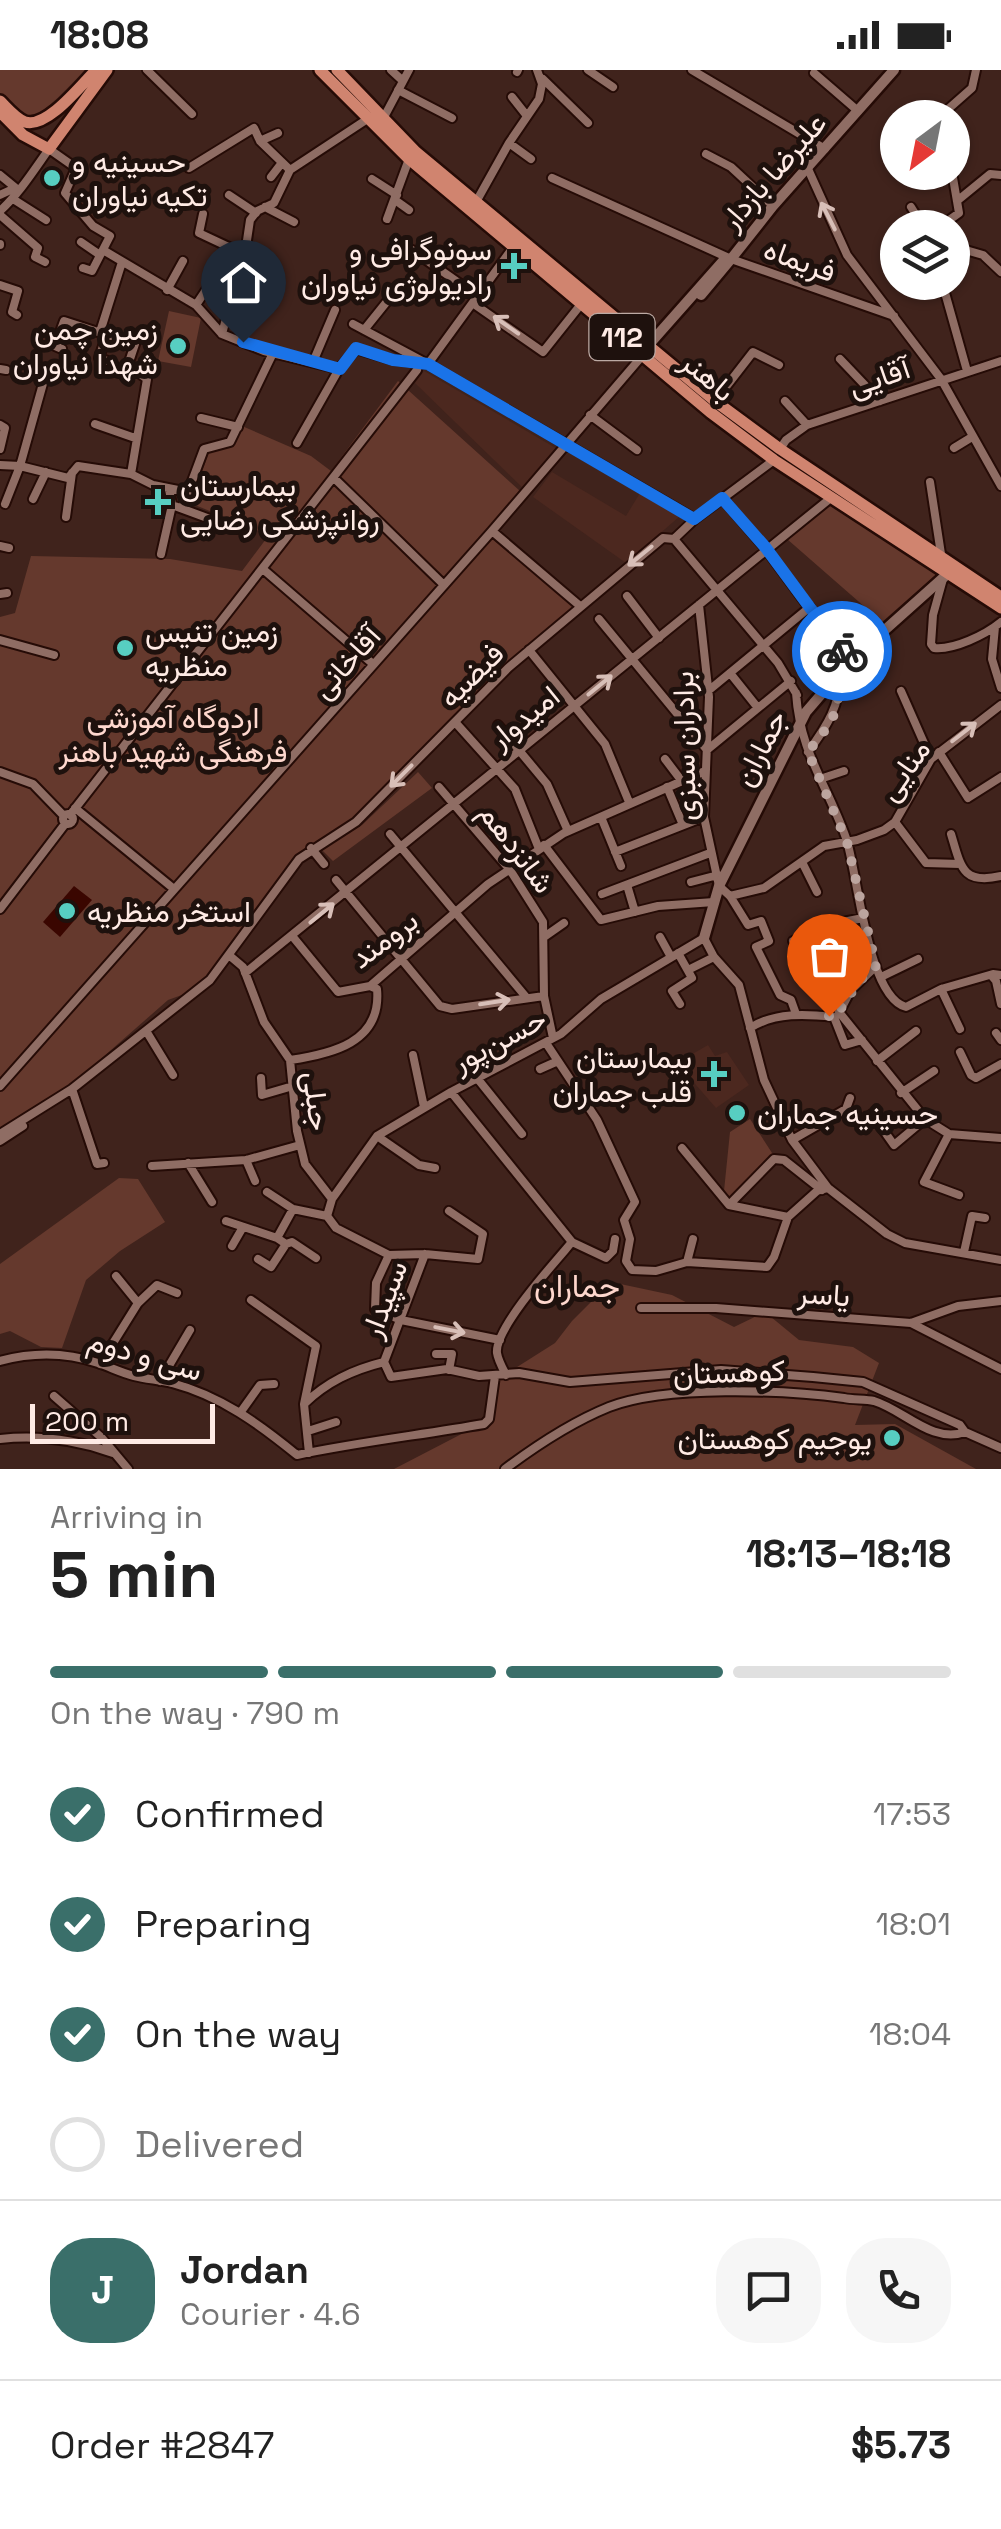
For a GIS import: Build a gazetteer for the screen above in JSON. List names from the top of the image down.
{
  "streets": {
    "main road": [
      "علیرضا بازدار",
      "112",
      "باهنر",
      "جماران"
    ],
    "street": [
      "فریماه",
      "آقایی",
      "آقاخانی",
      "فیضیه",
      "امیدوار",
      "برادران سبزی",
      "منایی",
      "شانزدهم",
      "برومند",
      "حسن‌پور",
      "جبلی",
      "یاسر",
      "سپیدار",
      "سی و دوم",
      "کوهستان"
    ]
  },
  "crossings": [
    ["علیرضا بازدار", "فریماه"],
    ["علیرضا بازدار", "باهنر"],
    ["علیرضا بازدار", "آقاخانی"],
    ["باهنر", "آقایی"],
    ["باهنر", "آقاخانی"],
    ["باهنر", "فیضیه"],
    ["باهنر", "امیدوار"],
    ["باهنر", "جماران"],
    ["آقایی", "فیضیه"],
    ["فیضیه", "جبلی"],
    ["امیدوار", "برادران سبزی"],
    ["امیدوار", "شانزدهم"],
    ["امیدوار", "برومند"],
    ["امیدوار", "جبلی"],
    ["برادران سبزی", "جماران"],
    ["برادران سبزی", "برومند"],
    ["جماران", "حسن‌پور"],
    ["شانزدهم", "برومند"],
    ["شانزدهم", "حسن‌پور"],
    ["حسن‌پور", "جبلی"],
    ["سپیدار", "کوهستان"]
  ],
  "one_way": ["فیضیه"],
  "districts": ["جماران"],
  "parks": ["اردوگاه آموزشی فرهنگی شهید باهنر"],
  "places": {
    "other": [
      "حسینیه و تکیه نیاوران",
      "زمین چمن شهدا نیاوران",
      "زمین تنیس منظریه",
      "استخر منظریه",
      "حسینیه جماران",
      "یوجیم کوهستان"
    ],
    "health": ["سونوگرافی و رادیولوژی نیاوران", "بیمارستان روانپزشکی رضایی", "بیمارستان قلب جماران"]
  },
  "scale_bar": "200 m",
  "north": "bottom left",
  "page": {
    "status": "18:08",
    "scale": "200 m",
    "heading": ["5 min", "Arriving in", "18:13–18:18"],
    "panel": [
      "Jordan",
      "Courier · 4.6",
      "Order #2847",
      "$5.73"
    ],
    "bar": "On the way · 790 m",
    "list": [
      ["Confirmed", "17:53"],
      ["Preparing", "18:01"],
      ["On the way", "18:04"],
      "Delivered"
    ],
    "round": "J"
  }
}
